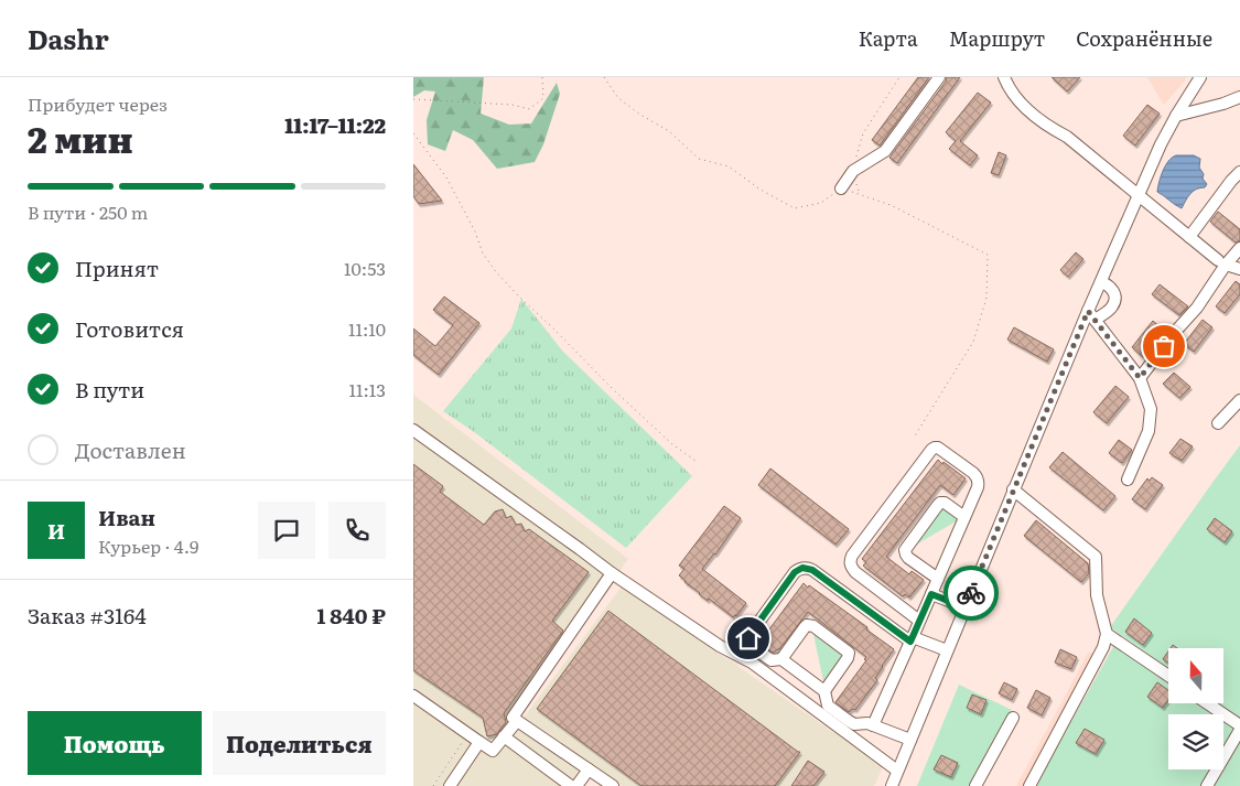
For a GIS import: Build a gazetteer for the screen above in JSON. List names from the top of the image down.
{
  "north": "top",
  "page": {
    "header": "Dashr",
    "nav": ["Карта", "Маршрут", "Сохранённые"],
    "heading": ["2 мин", "Прибудет через", "11:17–11:22"],
    "panel": [
      "Иван",
      "Курьер · 4.9",
      "Заказ #3164",
      "1 840 ₽"
    ],
    "bar": "В пути · 250 m",
    "list": [
      ["Принят", "10:53"],
      ["Готовится", "11:10"],
      ["В пути", "11:13"],
      "Доставлен"
    ],
    "round": "И",
    "buttons": ["Помощь", "Поделиться"]
  }
}
